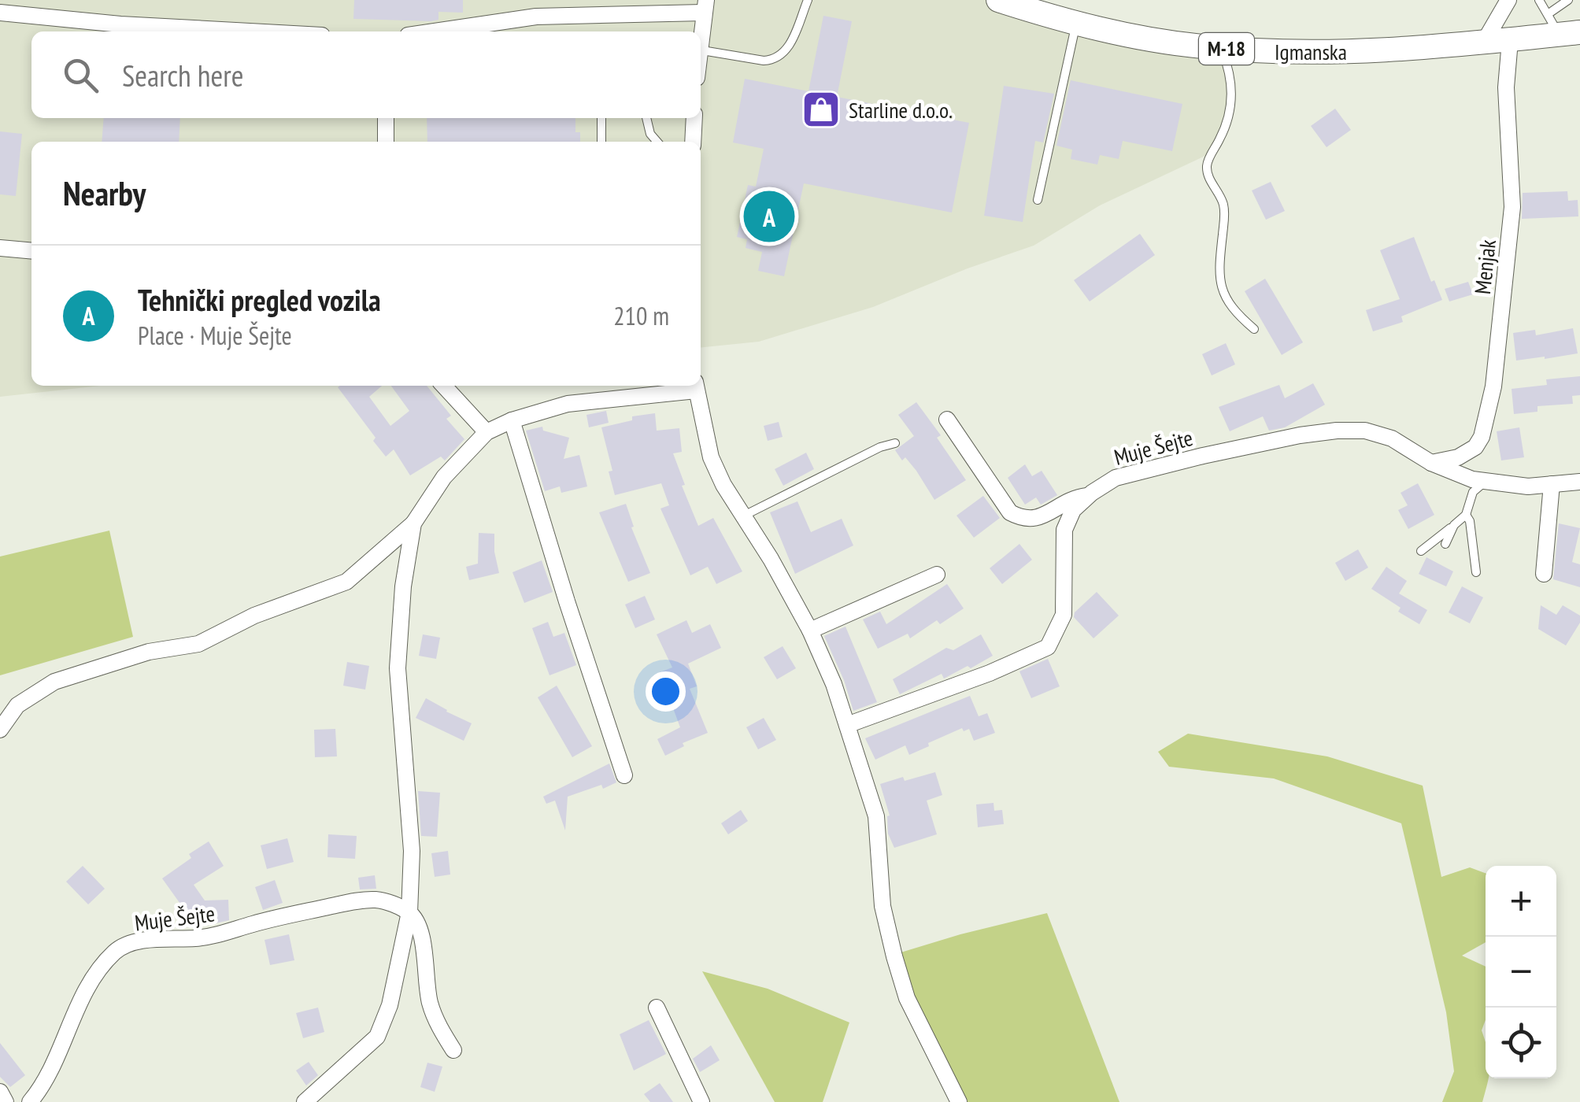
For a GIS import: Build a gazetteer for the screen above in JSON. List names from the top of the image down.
{
  "streets": {
    "main road": ["M-18", "Igmanska"],
    "street": ["Menjak", "Muje Šejte"]
  },
  "crossings": [
    ["Igmanska", "Menjak"],
    ["Menjak", "Muje Šejte"]
  ],
  "places": {
    "shop": ["Starline d.o.o."]
  },
  "page": {
    "search": "Search here",
    "heading": "Nearby",
    "pins": "A",
    "list": [
      {
        "mark": "A",
        "name": "Tehnički pregled vozila",
        "note": "Place · Muje Šejte",
        "value": "210 m"
      }
    ],
    "map_buttons": ["+", "−"]
  }
}
